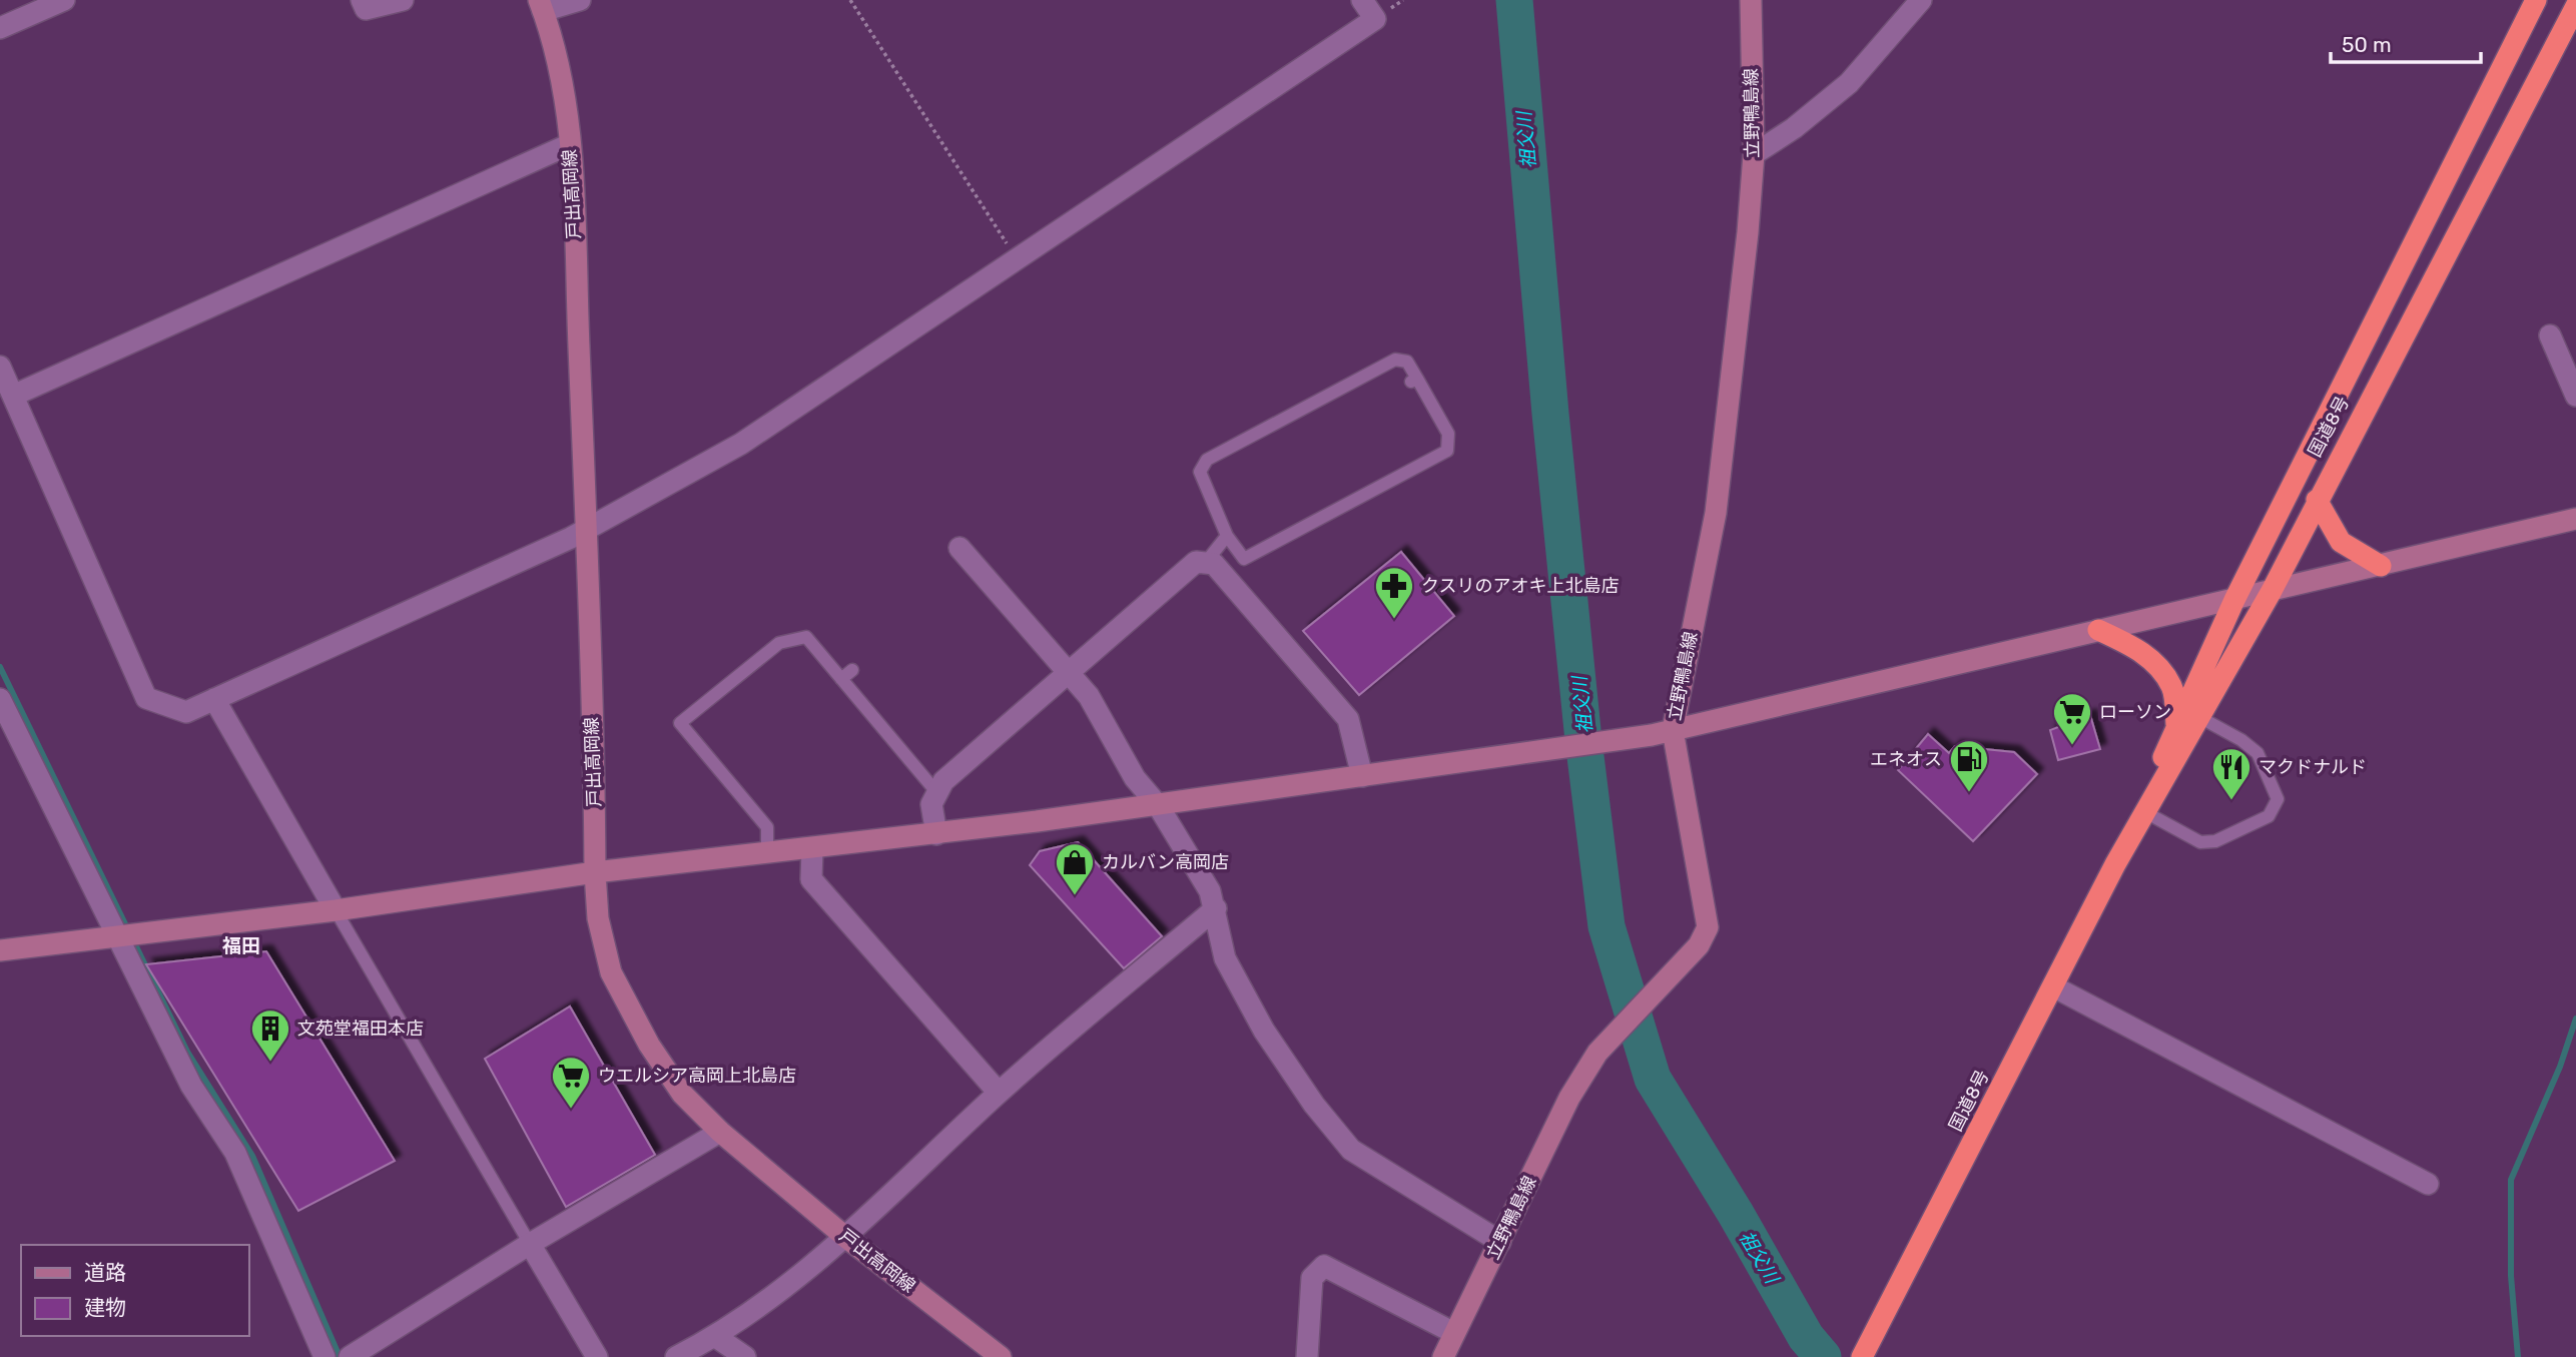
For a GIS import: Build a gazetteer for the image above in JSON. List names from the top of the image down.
{
  "streets": {
    "highway": ["国道8号"],
    "main road": ["立野鴨島線", "戸出高岡線"]
  },
  "districts": ["福田"],
  "water": ["祖父川"],
  "places": {
    "pharmacy": ["クスリのアオキ上北島店"],
    "supermarket": ["ローソン", "ウエルシア高岡上北島店"],
    "fuel station": ["エネオス"],
    "restaurant": ["マクドナルド"],
    "shop": ["カルバン高岡店"],
    "building": ["文苑堂福田本店"]
  },
  "legend": ["道路", "建物"],
  "scale_bar": "50 m"
}
